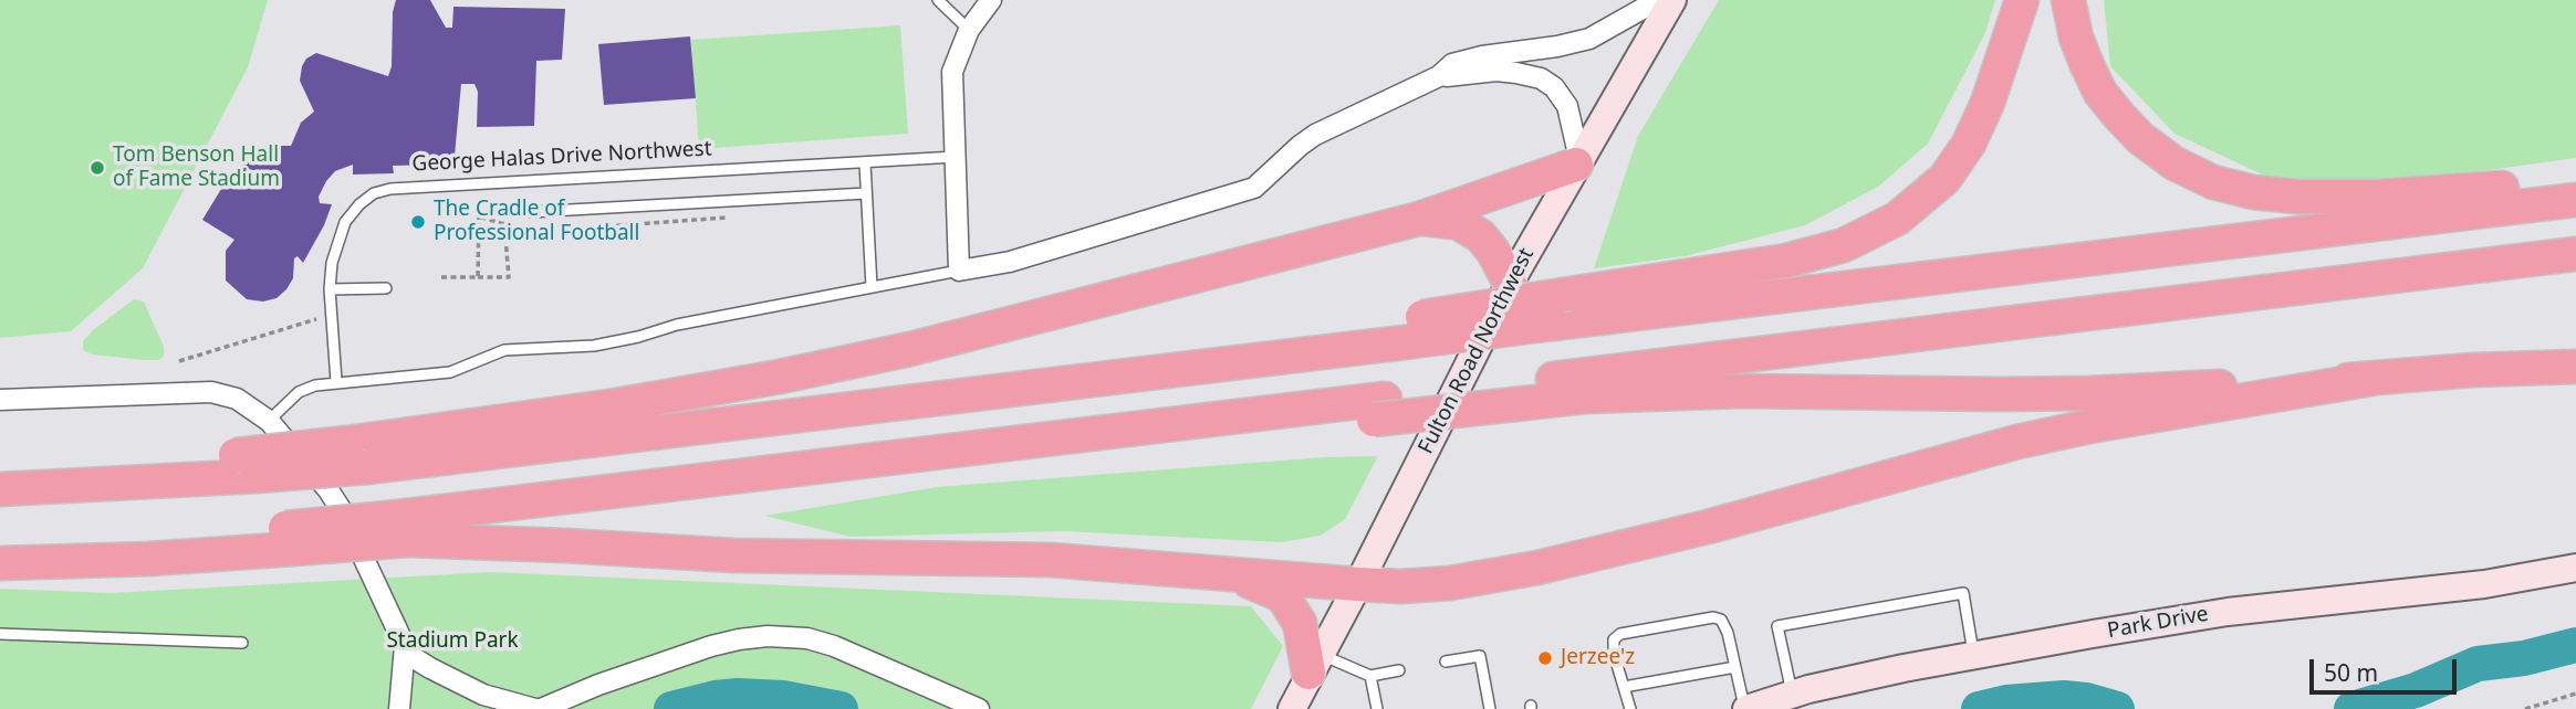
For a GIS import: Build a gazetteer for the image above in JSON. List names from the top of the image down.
{
  "streets": {
    "main road": ["Fulton Road Northwest", "Park Drive"],
    "lane": ["George Halas Drive Northwest"]
  },
  "parks": ["Stadium Park"],
  "places": ["Tom Benson Hall of Fame Stadium", "The Cradle of Professional Football", "Jerzee'z"],
  "scale_bar": "50 m"
}
